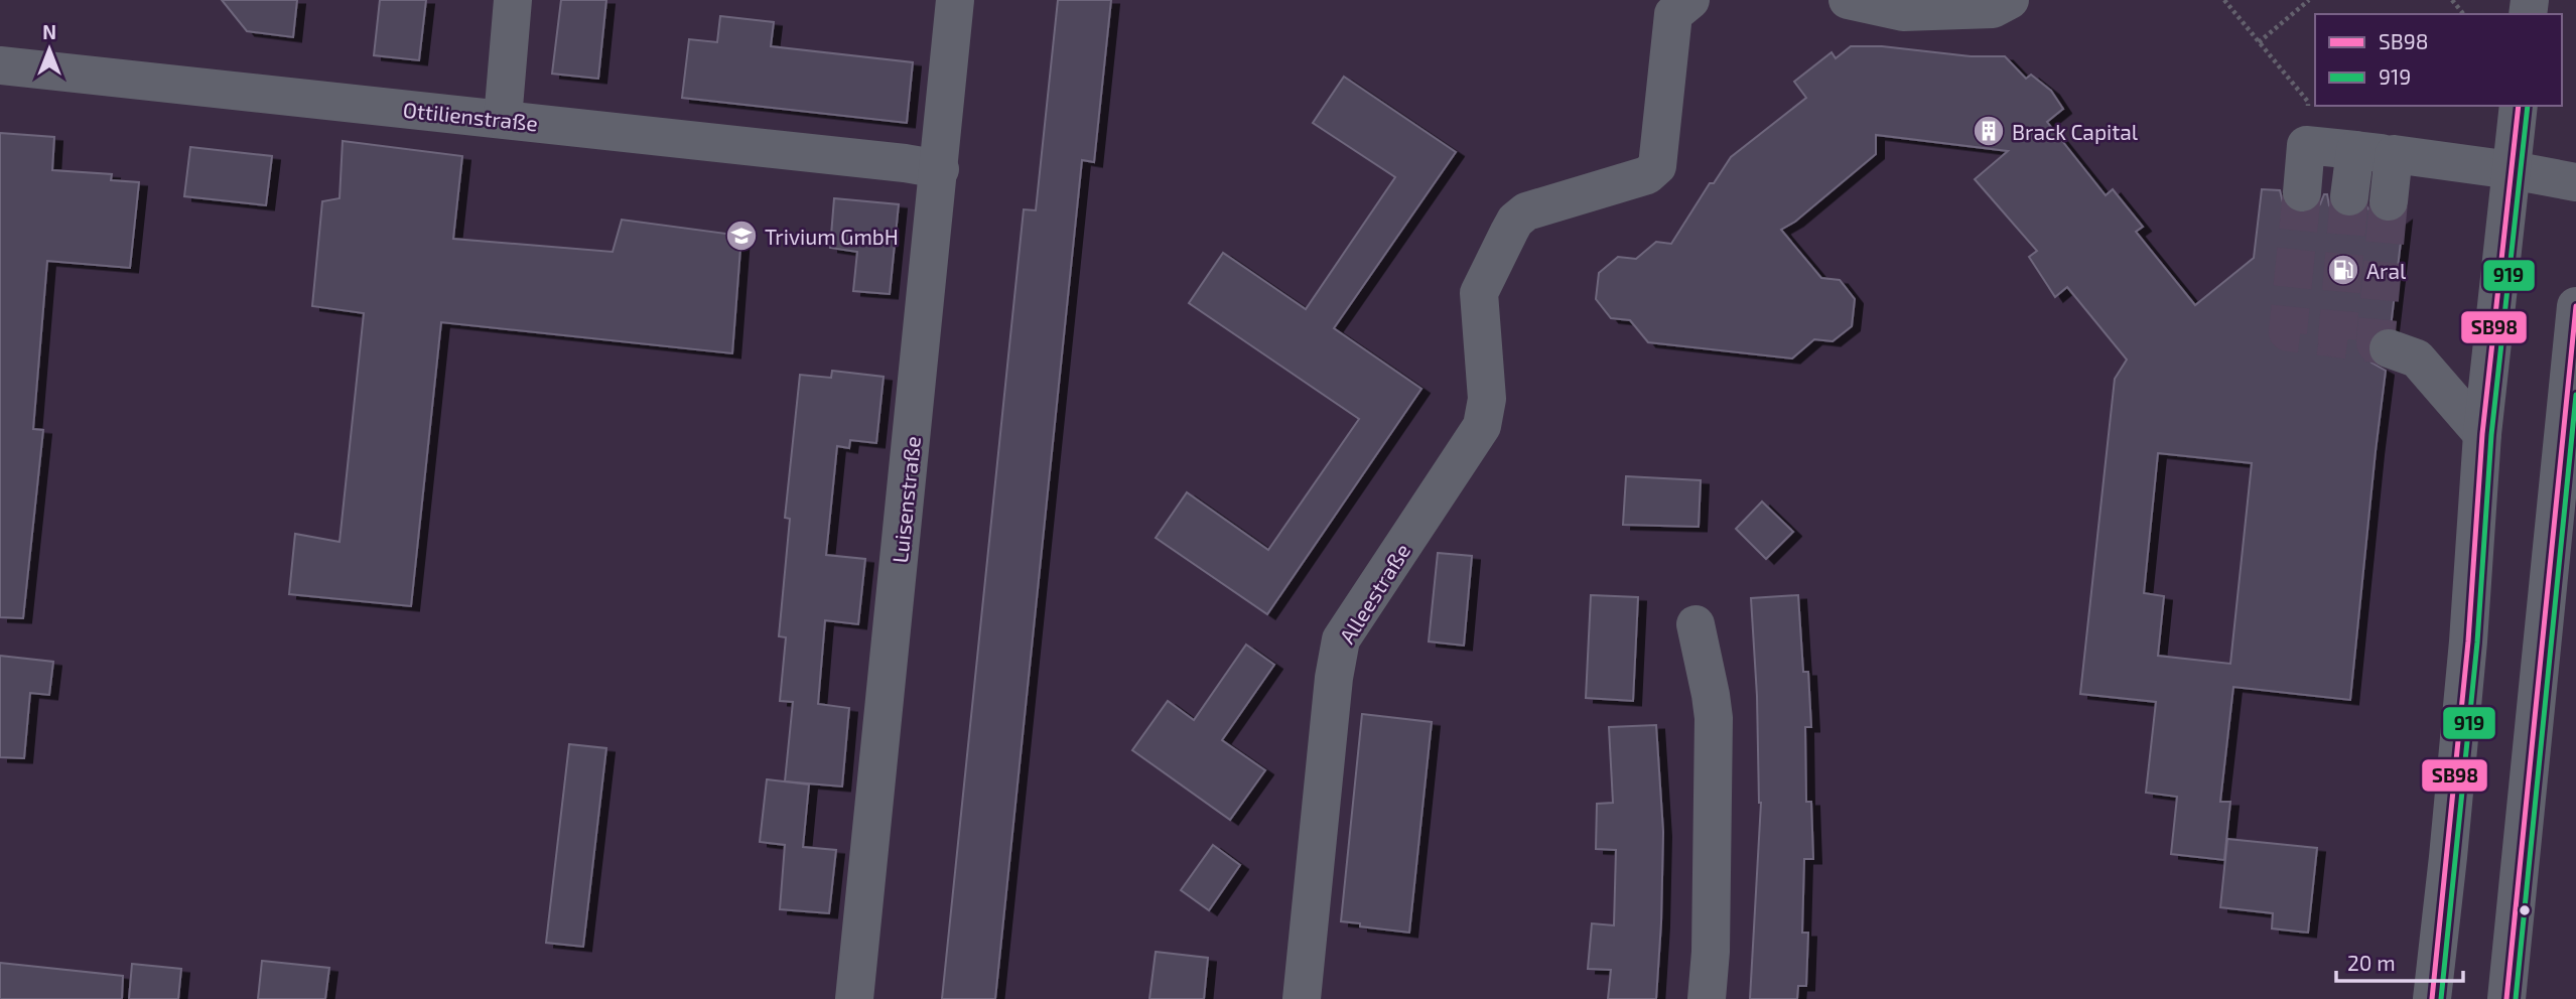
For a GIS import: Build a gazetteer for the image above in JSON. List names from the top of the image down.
{
  "streets": {
    "street": ["Ottilienstraße", "Luisenstraße", "Alleestraße"]
  },
  "crossings": [
    ["Ottilienstraße", "Luisenstraße"]
  ],
  "places": {
    "building": ["Brack Capital"],
    "school or university": ["Trivium GmbH"],
    "fuel station": ["Aral"]
  },
  "lines": ["transit line SB98", "transit line 919"],
  "legend": ["SB98", "919"],
  "scale_bar": "20 m",
  "north": "top"
}
